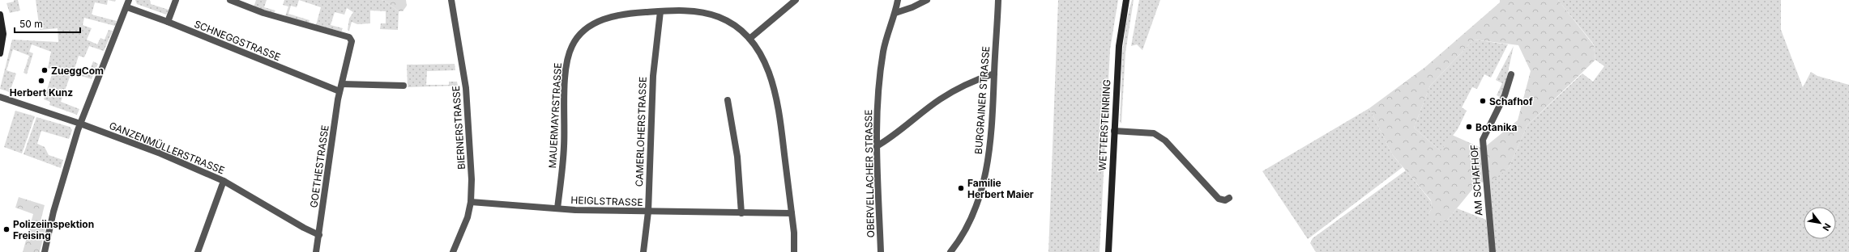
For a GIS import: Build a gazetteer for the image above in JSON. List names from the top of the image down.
{
  "streets": {
    "main road": ["WETTERSTEINRING"],
    "street": [
      "SCHNEGGSTRASSE",
      "BURGRAINER STRASSE",
      "MAUERMAYRSTRASSE",
      "BIERNERSTRASSE",
      "CAMERLOHERSTRASSE",
      "GANZENMÜLLERSTRASSE",
      "GOETHESTRASSE",
      "OBERVELLACHER STRASSE",
      "AM SCHAFHOF",
      "HEIGLSTRASSE"
    ]
  },
  "crossings": [
    ["SCHNEGGSTRASSE", "GOETHESTRASSE"],
    ["MAUERMAYRSTRASSE", "CAMERLOHERSTRASSE"],
    ["MAUERMAYRSTRASSE", "HEIGLSTRASSE"],
    ["BIERNERSTRASSE", "HEIGLSTRASSE"],
    ["CAMERLOHERSTRASSE", "HEIGLSTRASSE"],
    ["GANZENMÜLLERSTRASSE", "GOETHESTRASSE"]
  ],
  "places": [
    "ZueggCom",
    "Herbert Kunz",
    "Schafhof",
    "Botanika",
    "Familie Herbert Maier",
    "Polizeiinspektion Freising"
  ],
  "scale_bar": "50 m",
  "north": "bottom right"
}
